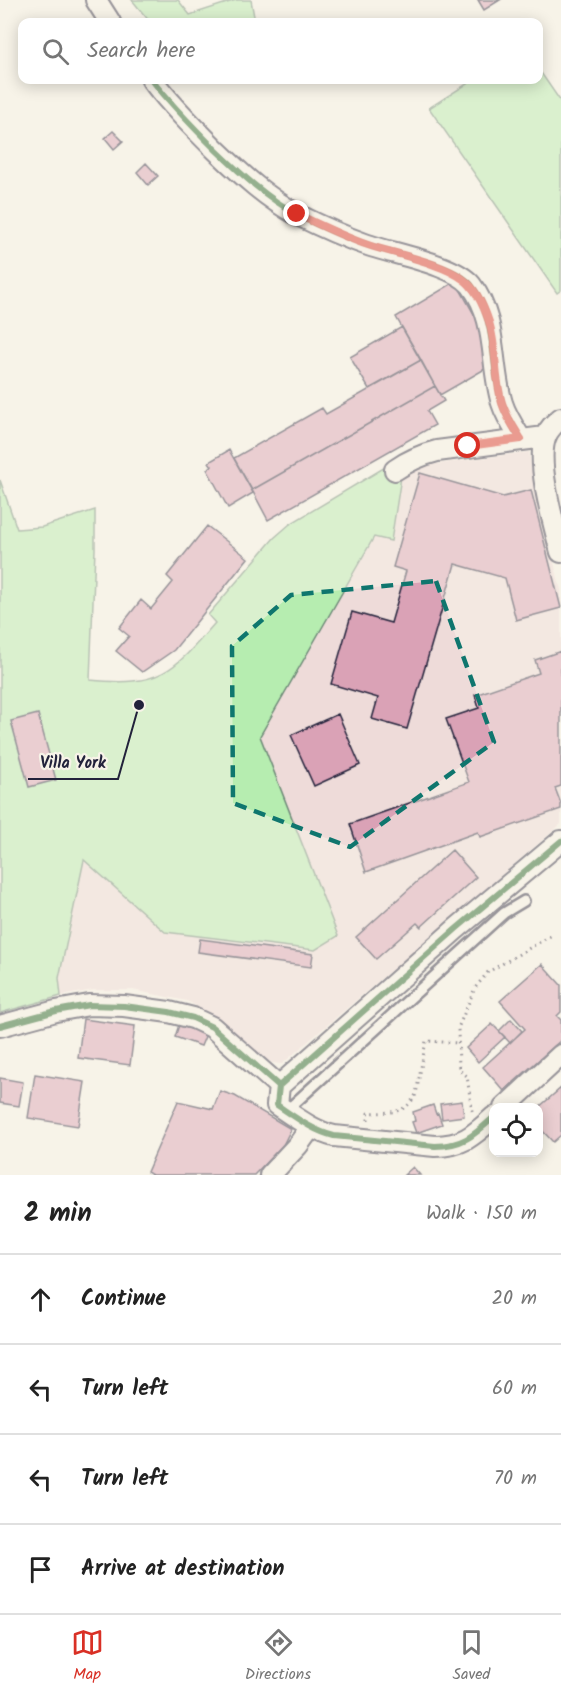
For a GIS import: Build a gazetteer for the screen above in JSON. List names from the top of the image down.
{
  "places": ["Villa York"],
  "page": {
    "search": "Search here",
    "heading": ["2 min", "Walk · 150 m"],
    "list": [
      ["Continue", "20 m"],
      ["Turn left", "60 m"],
      ["Turn left", "70 m"],
      "Arrive at destination"
    ],
    "nav": ["Map", "Directions", "Saved"]
  }
}
